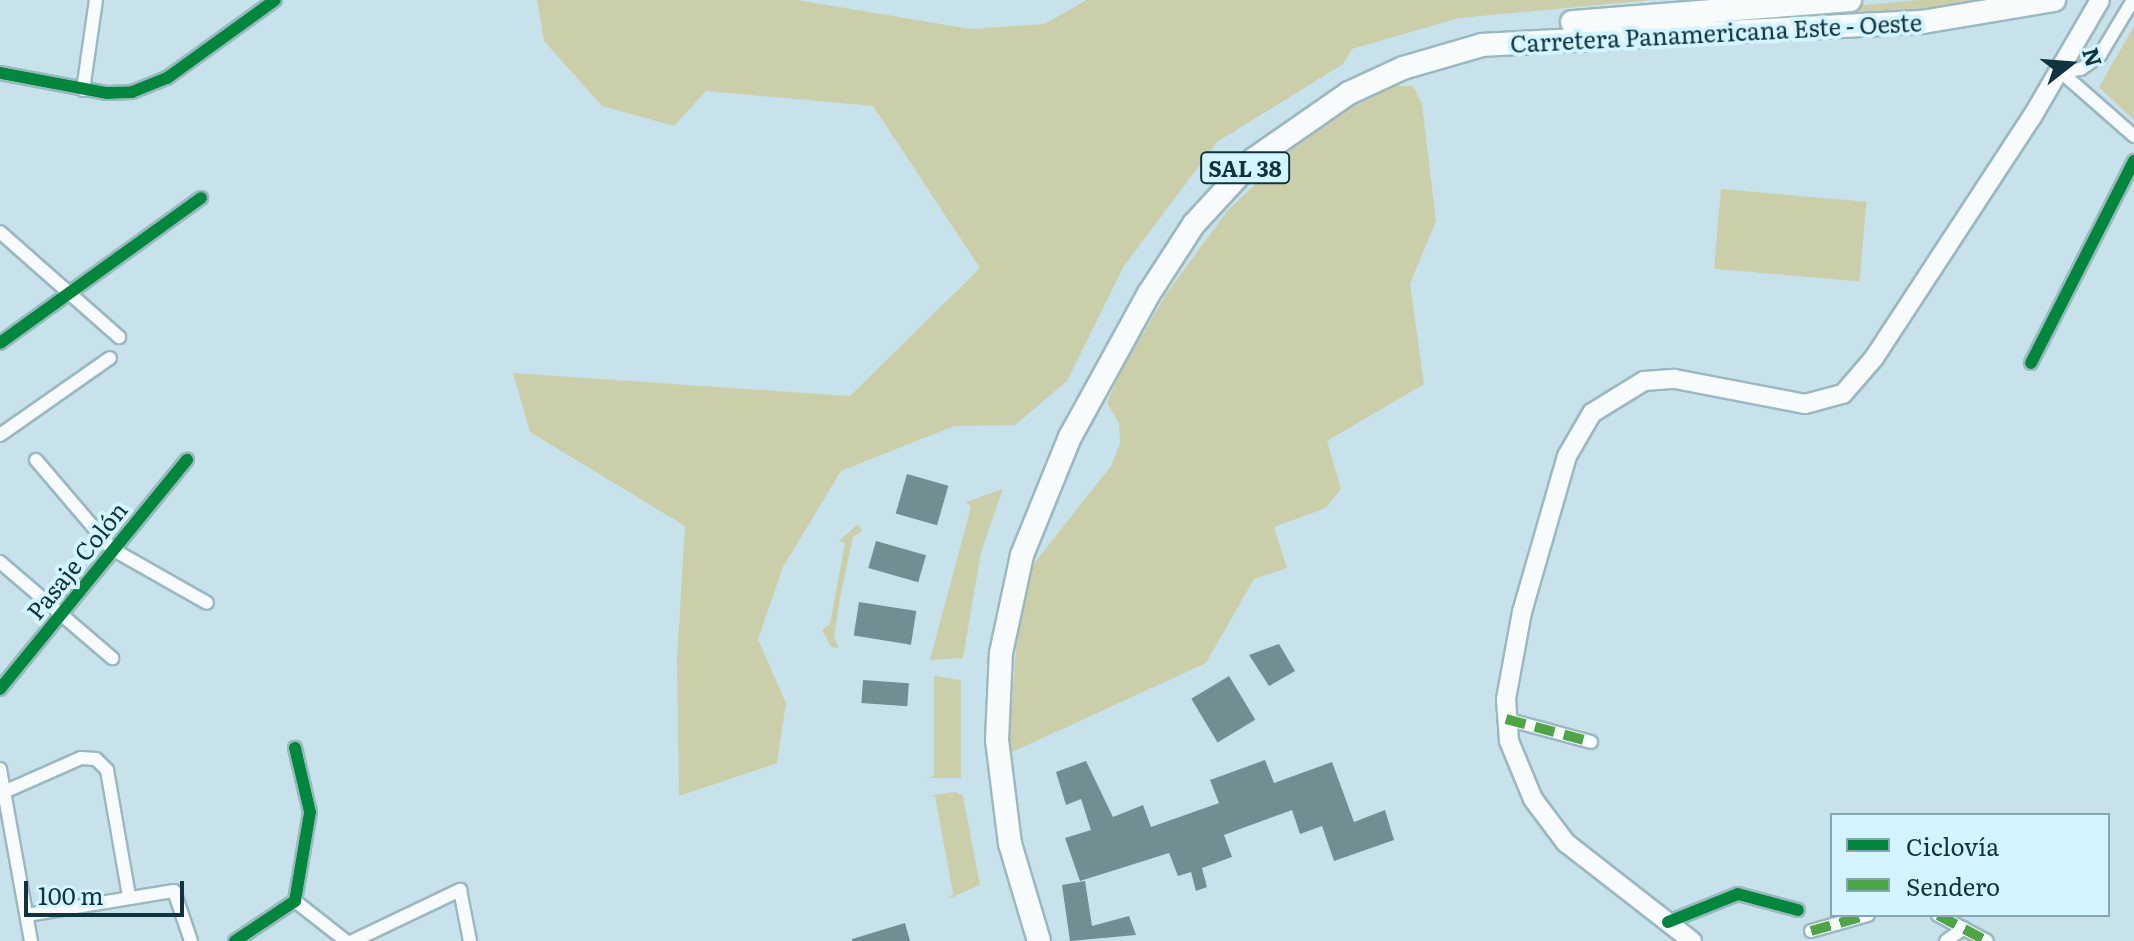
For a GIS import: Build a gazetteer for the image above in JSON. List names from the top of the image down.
{
  "streets": {
    "highway": ["Carretera Panamericana Este - Oeste", "SAL 38"],
    "street": ["Pasaje Colón"]
  },
  "legend": ["Ciclovía", "Sendero"],
  "scale_bar": "100 m",
  "north": "right"
}
